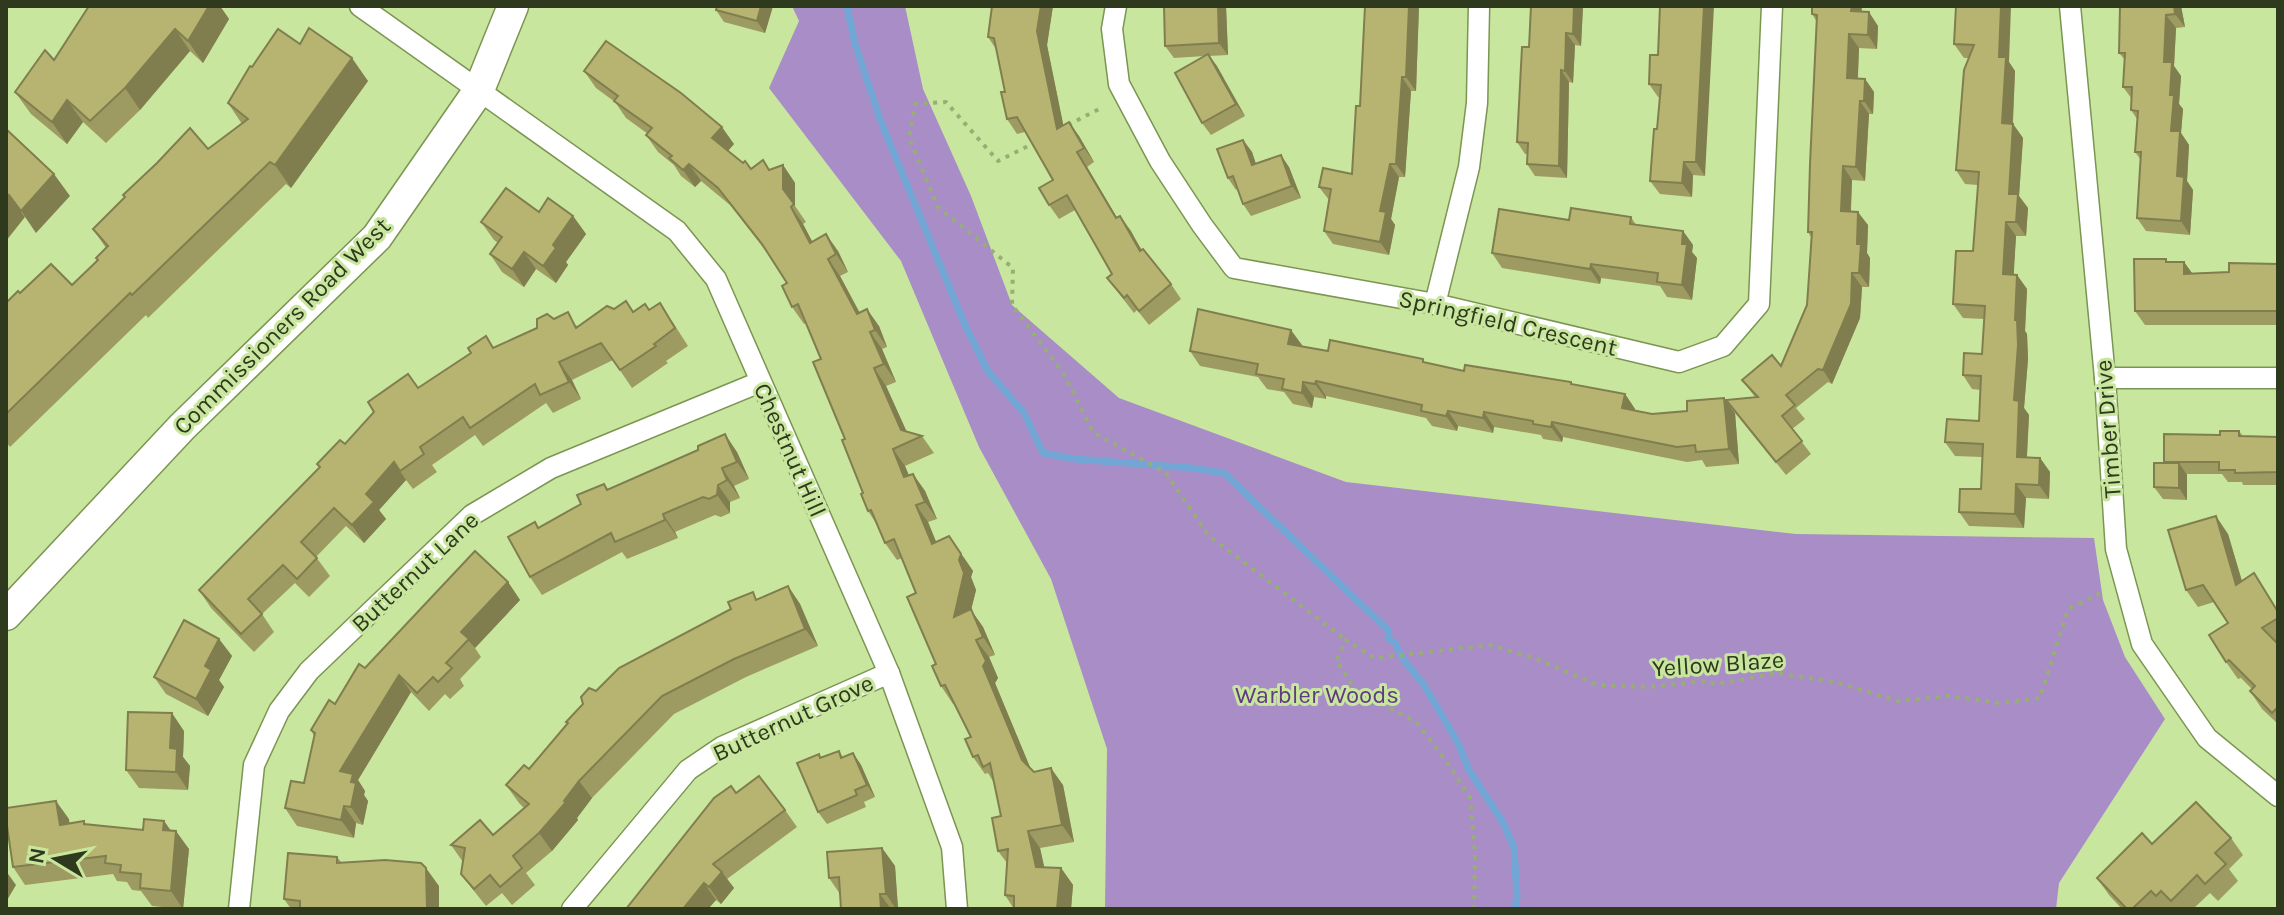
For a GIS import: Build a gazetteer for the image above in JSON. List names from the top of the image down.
{
  "streets": {
    "main road": ["Commissioners Road West"],
    "street": [
      "Springfield Crescent",
      "Timber Drive",
      "Chestnut Hill",
      "Butternut Lane",
      "Butternut Grove"
    ],
    "path": ["Yellow Blaze"]
  },
  "crossings": [
    ["Commissioners Road West", "Chestnut Hill"],
    ["Timber Drive", "Yellow Blaze"],
    ["Chestnut Hill", "Butternut Lane"],
    ["Chestnut Hill", "Butternut Grove"]
  ],
  "parks": ["Warbler Woods"],
  "north": "left"
}
